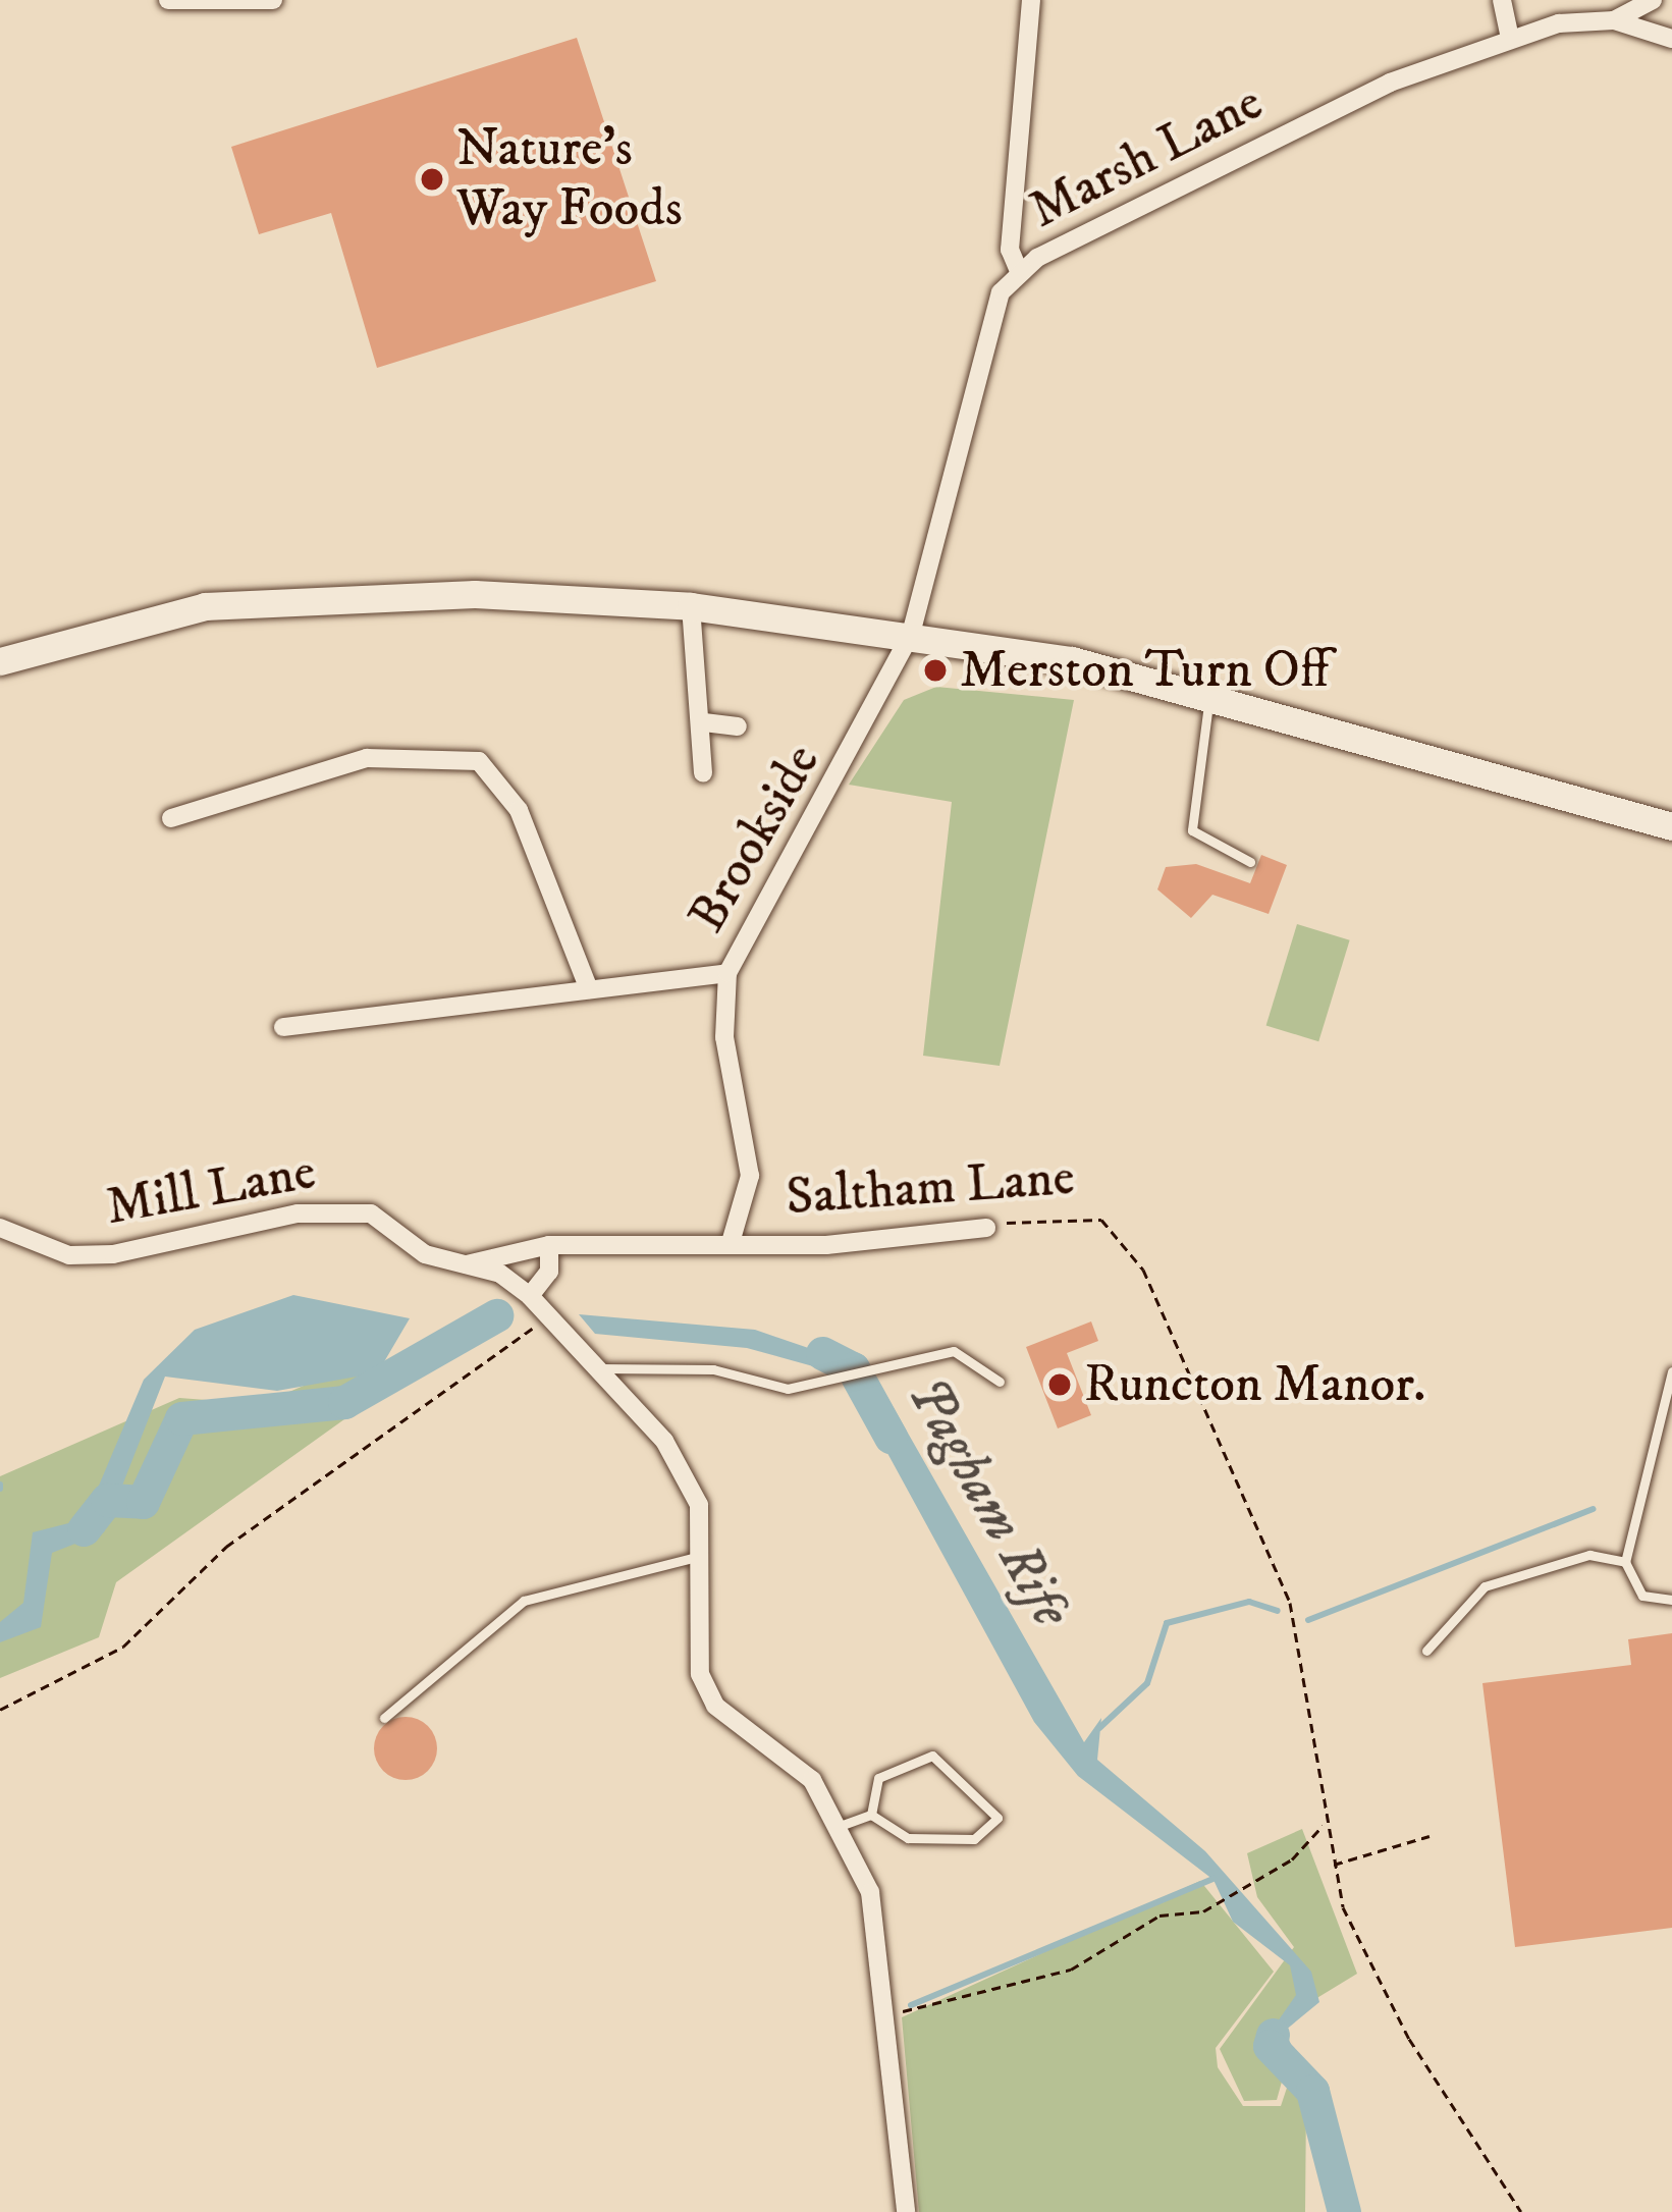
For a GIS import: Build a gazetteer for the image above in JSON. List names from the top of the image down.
{
  "streets": {
    "street": [
      "Marsh Lane",
      "Brookside",
      "Saltham Lane",
      "Mill Lane"
    ]
  },
  "crossings": [
    ["Marsh Lane", "Brookside"],
    ["Brookside", "Saltham Lane"],
    ["Saltham Lane", "Mill Lane"]
  ],
  "water": ["Pagham Rife"],
  "places": ["Nature’s Way Foods", "Merston Turn Off", "Runcton Manor."]
}
